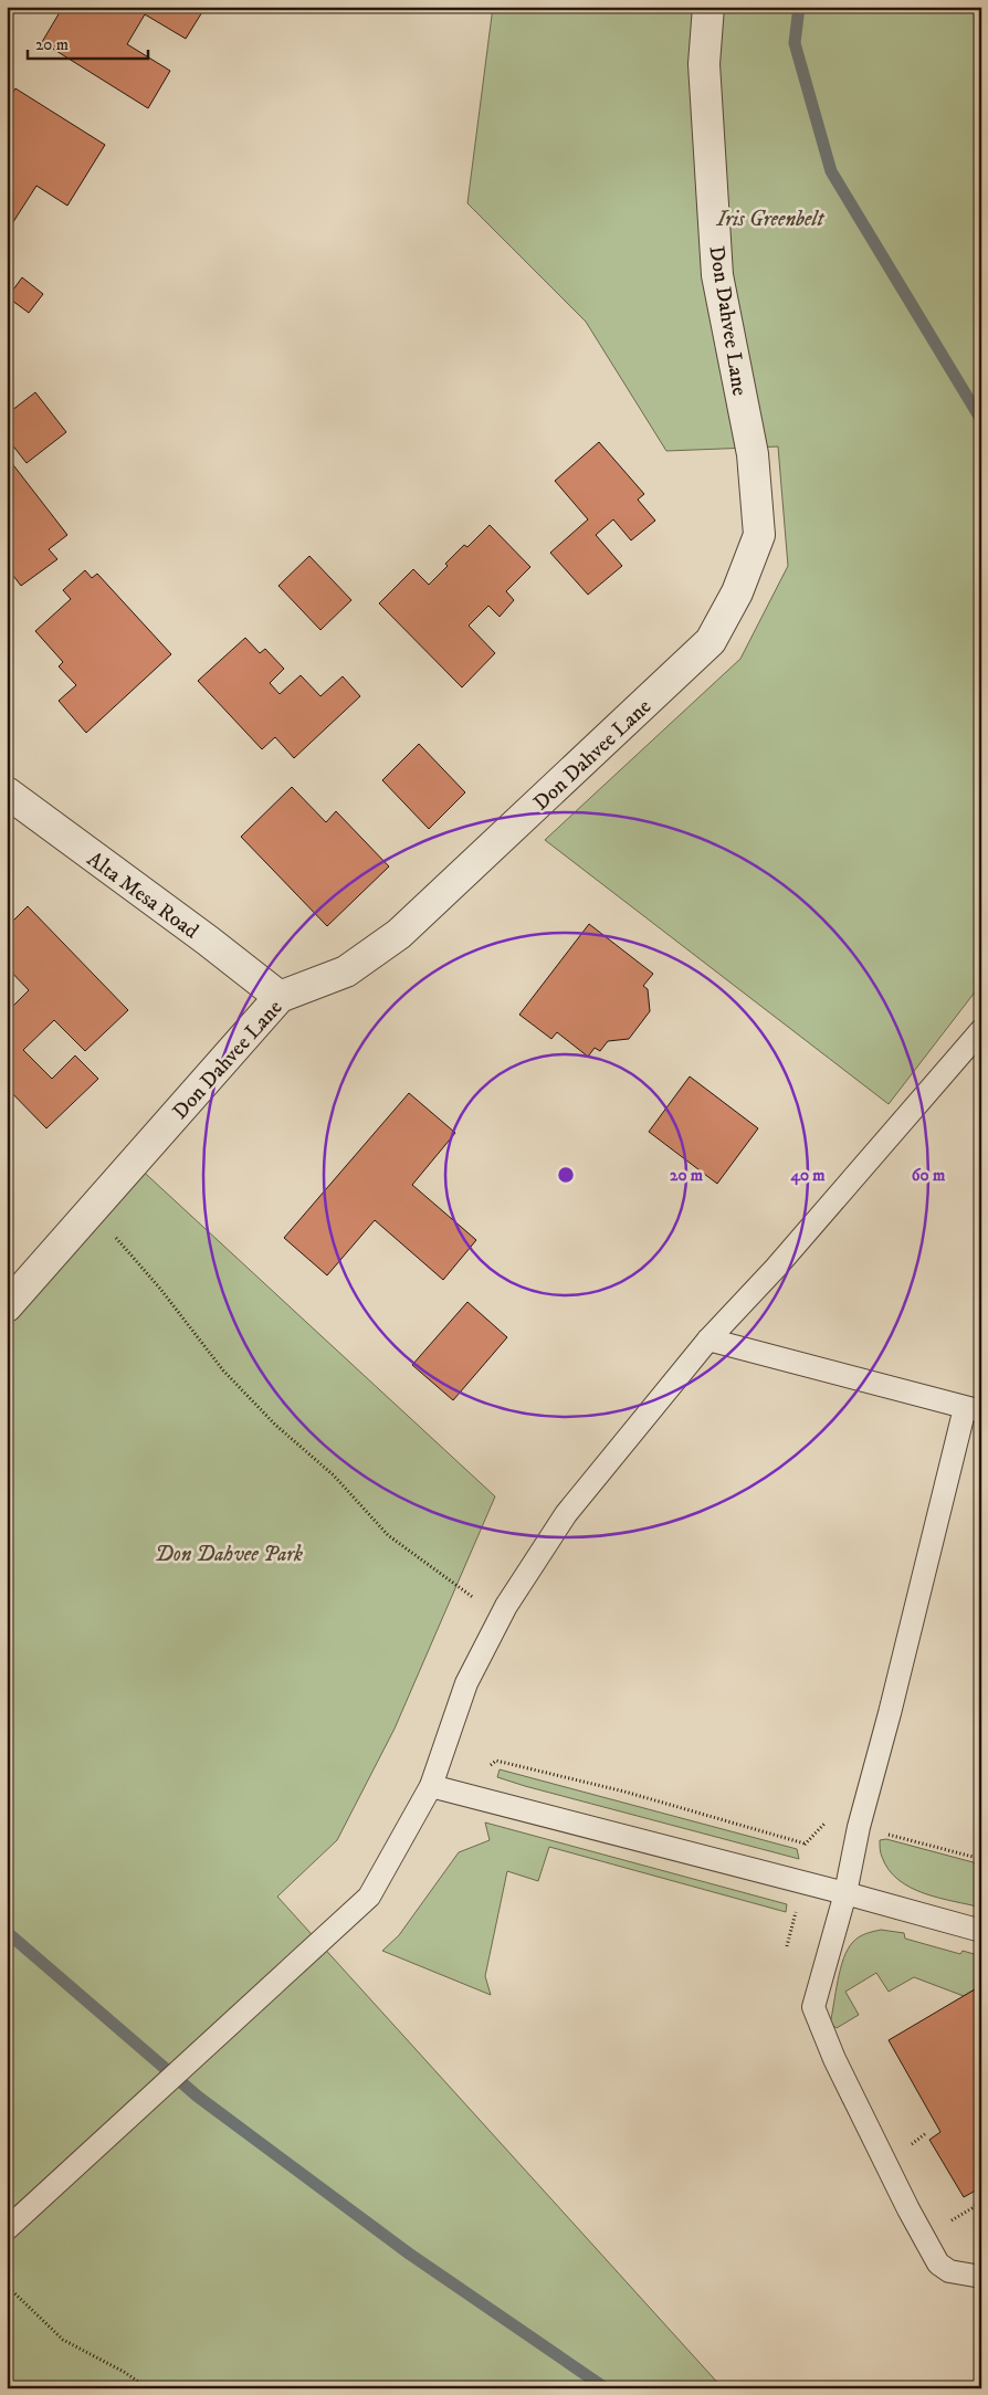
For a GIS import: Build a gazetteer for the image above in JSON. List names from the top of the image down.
{
  "streets": {
    "street": ["Don Dahvee Lane", "Alta Mesa Road"]
  },
  "crossings": [
    ["Don Dahvee Lane", "Alta Mesa Road"]
  ],
  "parks": ["Iris Greenbelt", "Don Dahvee Park"],
  "scale_bar": "20 m",
  "rings": ["20 m", "40 m", "60 m"]
}
